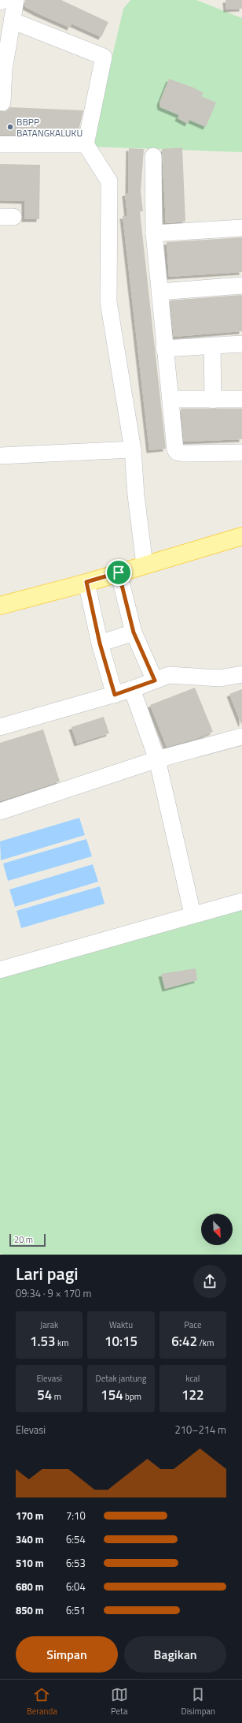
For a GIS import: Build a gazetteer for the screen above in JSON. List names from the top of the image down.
{
  "places": ["BBPP BATANGKALUKU"],
  "scale_bar": "20 m",
  "north": "bottom right",
  "page": {
    "scale": "20 m",
    "heading": ["Lari pagi", "09:34 · 9 × 170 m"],
    "stats": [
      ["Jarak", "1.53 km"],
      ["Waktu", "10:15"],
      ["Pace", "6:42 /km"],
      ["Elevasi", "54 m"],
      ["Detak jantung", "154 bpm"],
      ["kcal", "122"]
    ],
    "chart": ["Elevasi", "210–214 m"],
    "list": [
      {
        "name": "170 m",
        "note": "7:10"
      },
      {
        "name": "340 m",
        "note": "6:54"
      },
      {
        "name": "510 m",
        "note": "6:53"
      },
      {
        "name": "680 m",
        "note": "6:04"
      },
      {
        "name": "850 m",
        "note": "6:51"
      }
    ],
    "buttons": ["Simpan", "Bagikan"],
    "tabs": ["Beranda", "Peta", "Disimpan"]
  }
}
